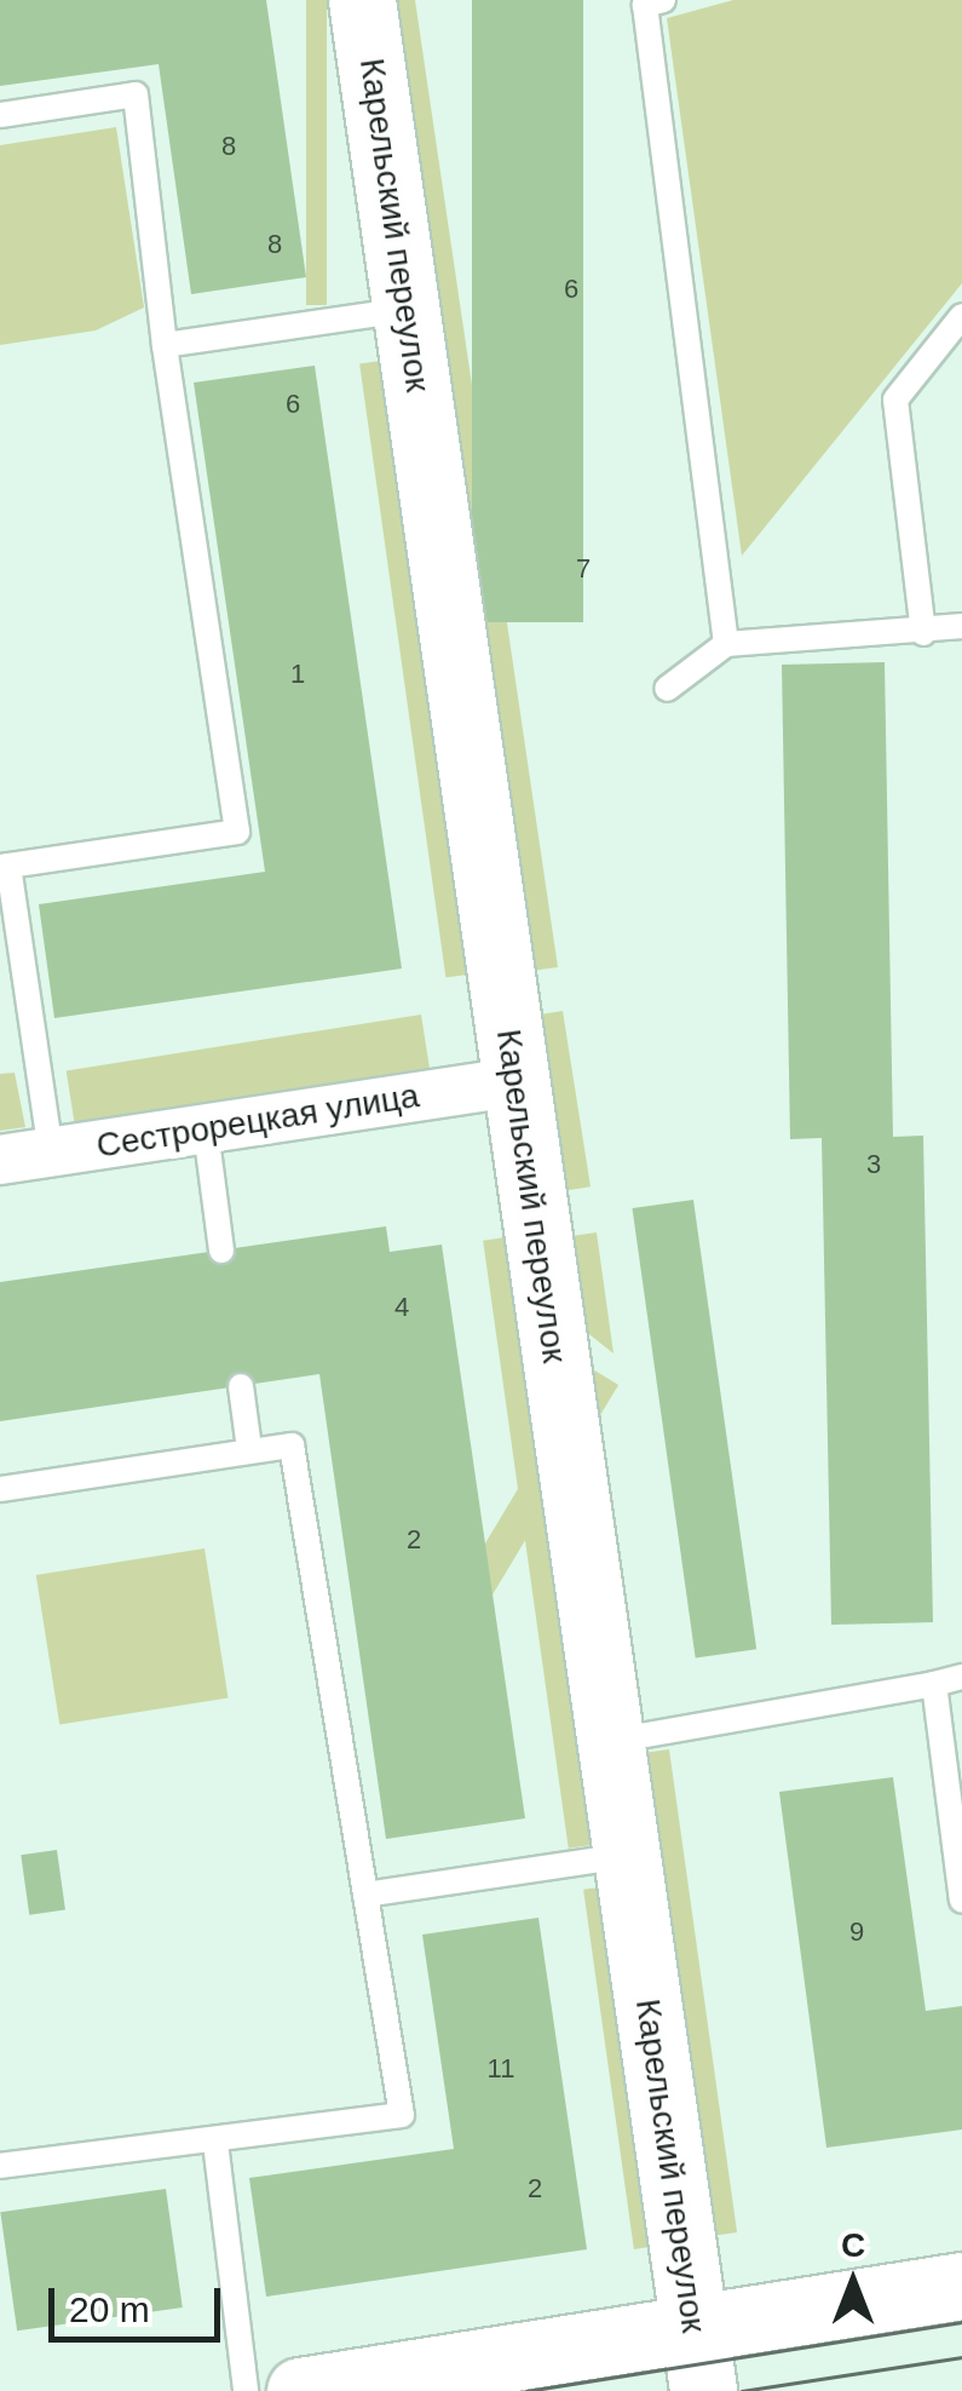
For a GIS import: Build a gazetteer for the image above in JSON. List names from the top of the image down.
{
  "streets": {
    "street": ["Карельский переулок", "Сестрорецкая улица"]
  },
  "crossings": [
    ["Карельский переулок", "Сестрорецкая улица"]
  ],
  "house_numbers": [
    "8",
    "8",
    "6",
    "6",
    "7",
    "1",
    "3",
    "4",
    "2",
    "9",
    "11",
    "2"
  ],
  "scale_bar": "20 m",
  "north": "top"
}
